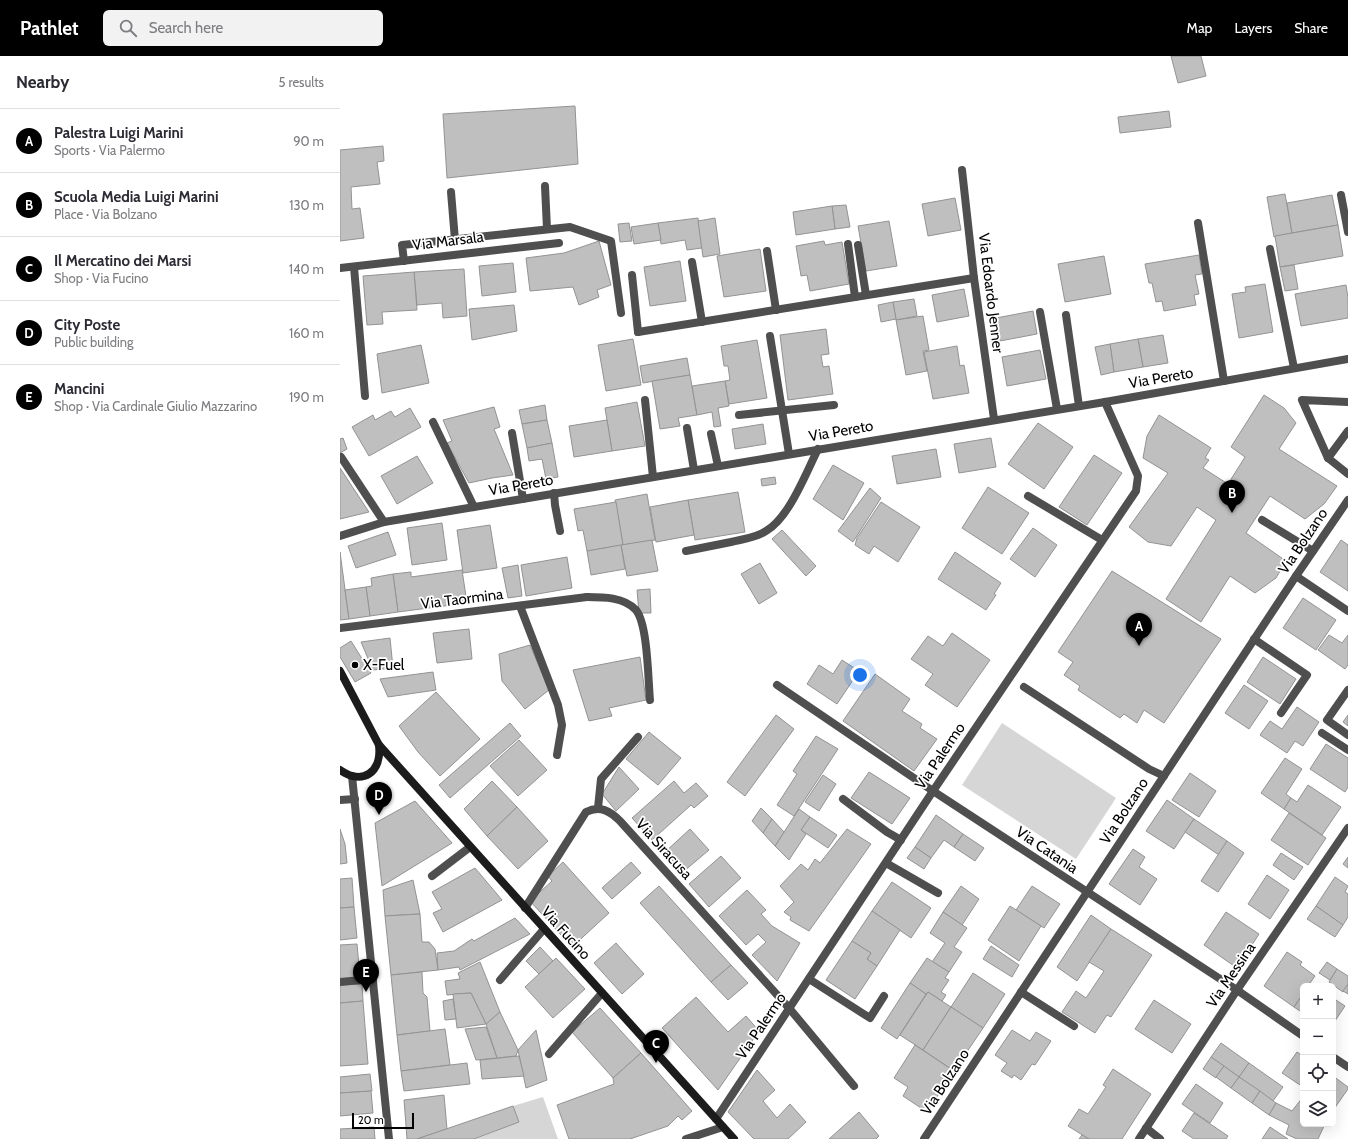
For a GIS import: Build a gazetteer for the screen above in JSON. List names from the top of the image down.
{
  "streets": {
    "main road": ["Via Fucino"],
    "street": [
      "Via Marsala",
      "Via Edoardo Jenner",
      "Via Pereto",
      "Via Bolzano",
      "Via Taormina",
      "Via Palermo",
      "Via Siracusa",
      "Via Catania",
      "Via Messina"
    ]
  },
  "crossings": [
    ["Via Edoardo Jenner", "Via Pereto"],
    ["Via Pereto", "Via Palermo"],
    ["Via Bolzano", "Via Catania"],
    ["Via Palermo", "Via Siracusa"],
    ["Via Palermo", "Via Catania"],
    ["Via Palermo", "Via Fucino"],
    ["Via Catania", "Via Messina"]
  ],
  "places": ["X-Fuel"],
  "scale_bar": "20 m",
  "page": {
    "header": "Pathlet",
    "search": "Search here",
    "nav": ["Map", "Layers", "Share"],
    "heading": ["Nearby", "5 results"],
    "list": [
      {
        "mark": "A",
        "name": "Palestra Luigi Marini",
        "note": "Sports · Via Palermo",
        "value": "90 m"
      },
      {
        "mark": "B",
        "name": "Scuola Media Luigi Marini",
        "note": "Place · Via Bolzano",
        "value": "130 m"
      },
      {
        "mark": "C",
        "name": "Il Mercatino dei Marsi",
        "note": "Shop · Via Fucino",
        "value": "140 m"
      },
      {
        "mark": "D",
        "name": "City Poste",
        "note": "Public building",
        "value": "160 m"
      },
      {
        "mark": "E",
        "name": "Mancini",
        "note": "Shop · Via Cardinale Giulio Mazzarino",
        "value": "190 m"
      }
    ],
    "pins": [
      "B",
      "A",
      "D",
      "E",
      "C"
    ],
    "map_buttons": ["+", "−"],
    "scale": "20 m"
  }
}
